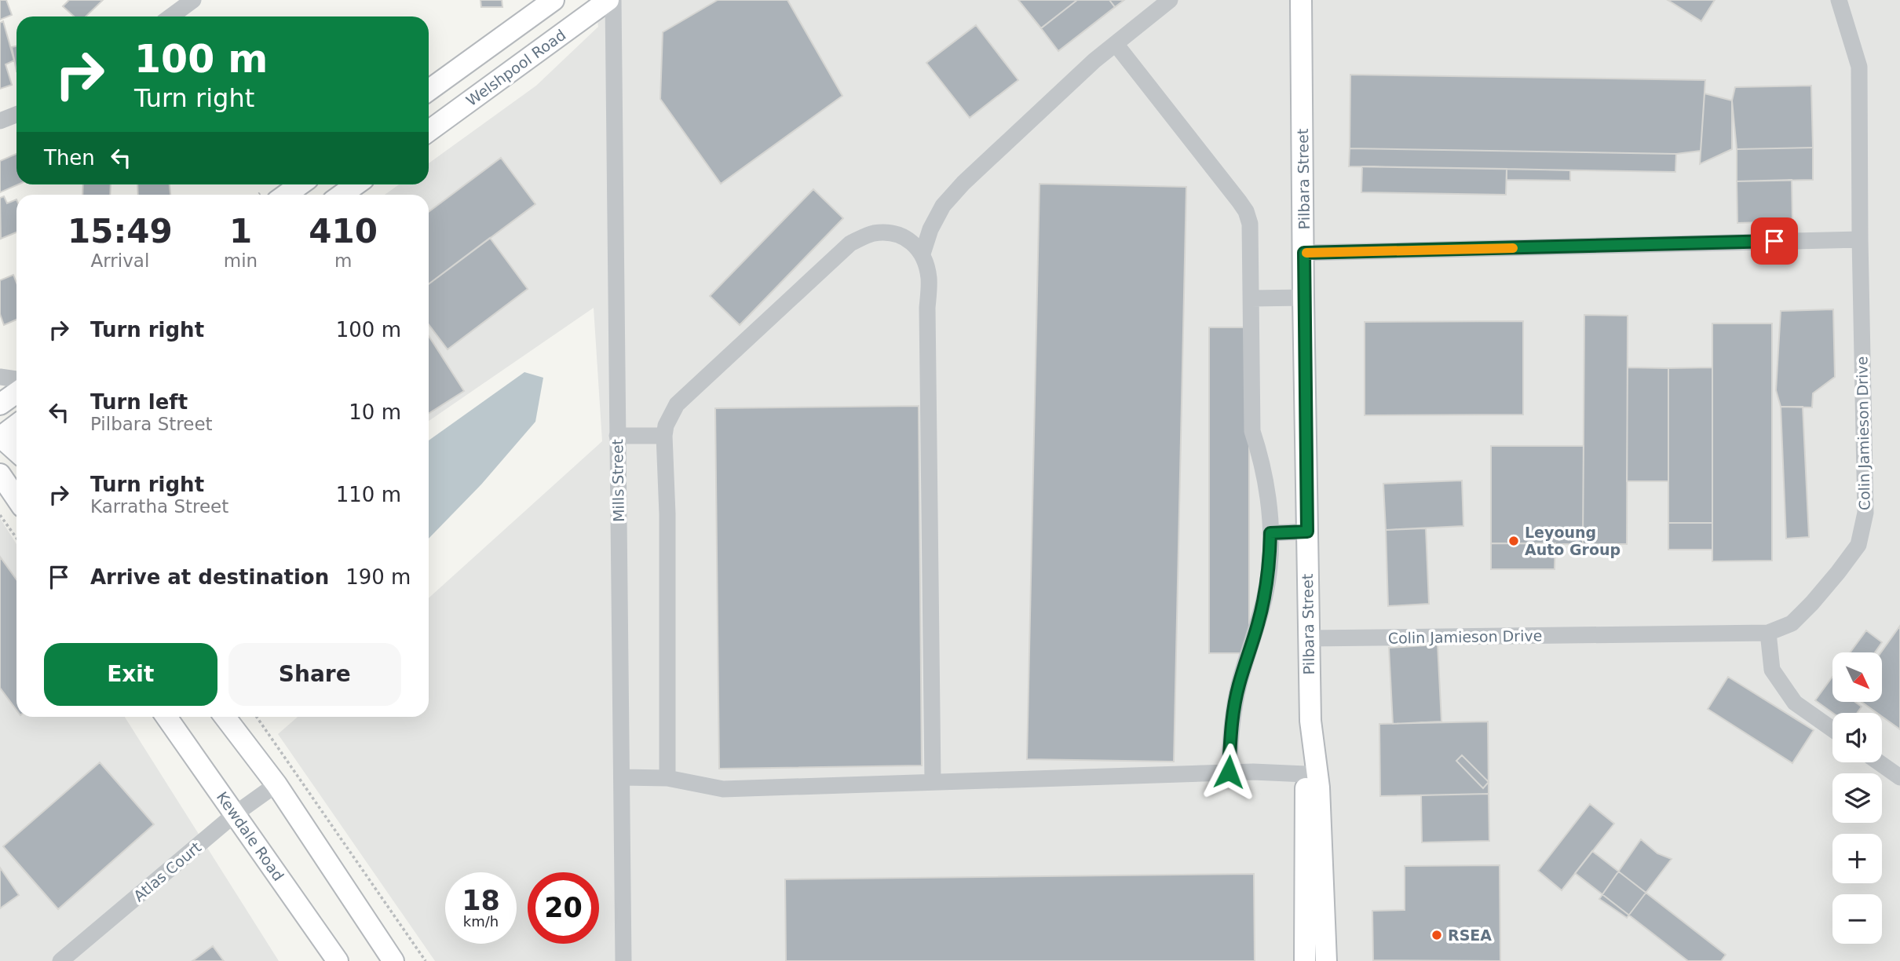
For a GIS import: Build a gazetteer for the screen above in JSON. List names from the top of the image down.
{
  "streets": {
    "main road": ["Welshpool Road", "Pilbara Street", "Kewdale Road"],
    "street": ["Colin Jamieson Drive", "Mills Street", "Atlas Court"]
  },
  "crossings": [
    ["Pilbara Street", "Colin Jamieson Drive"],
    ["Kewdale Road", "Atlas Court"]
  ],
  "places": ["Leyoung Auto Group", "RSEA"],
  "north": "bottom right",
  "page": {
    "turn": ["100 m", "Turn right"],
    "then": "Then",
    "eta": [
      "15:49",
      "Arrival",
      "1",
      "min",
      "410",
      "m"
    ],
    "list": [
      {
        "name": "Turn right",
        "value": "100 m"
      },
      {
        "name": "Turn left",
        "note": "Pilbara Street",
        "value": "10 m"
      },
      {
        "name": "Turn right",
        "note": "Karratha Street",
        "value": "110 m"
      },
      {
        "name": "Arrive at destination",
        "value": "190 m"
      }
    ],
    "buttons": ["Exit", "Share"],
    "map_buttons": ["+", "−"],
    "speed": "18 km/h",
    "limit": "20"
  }
}
